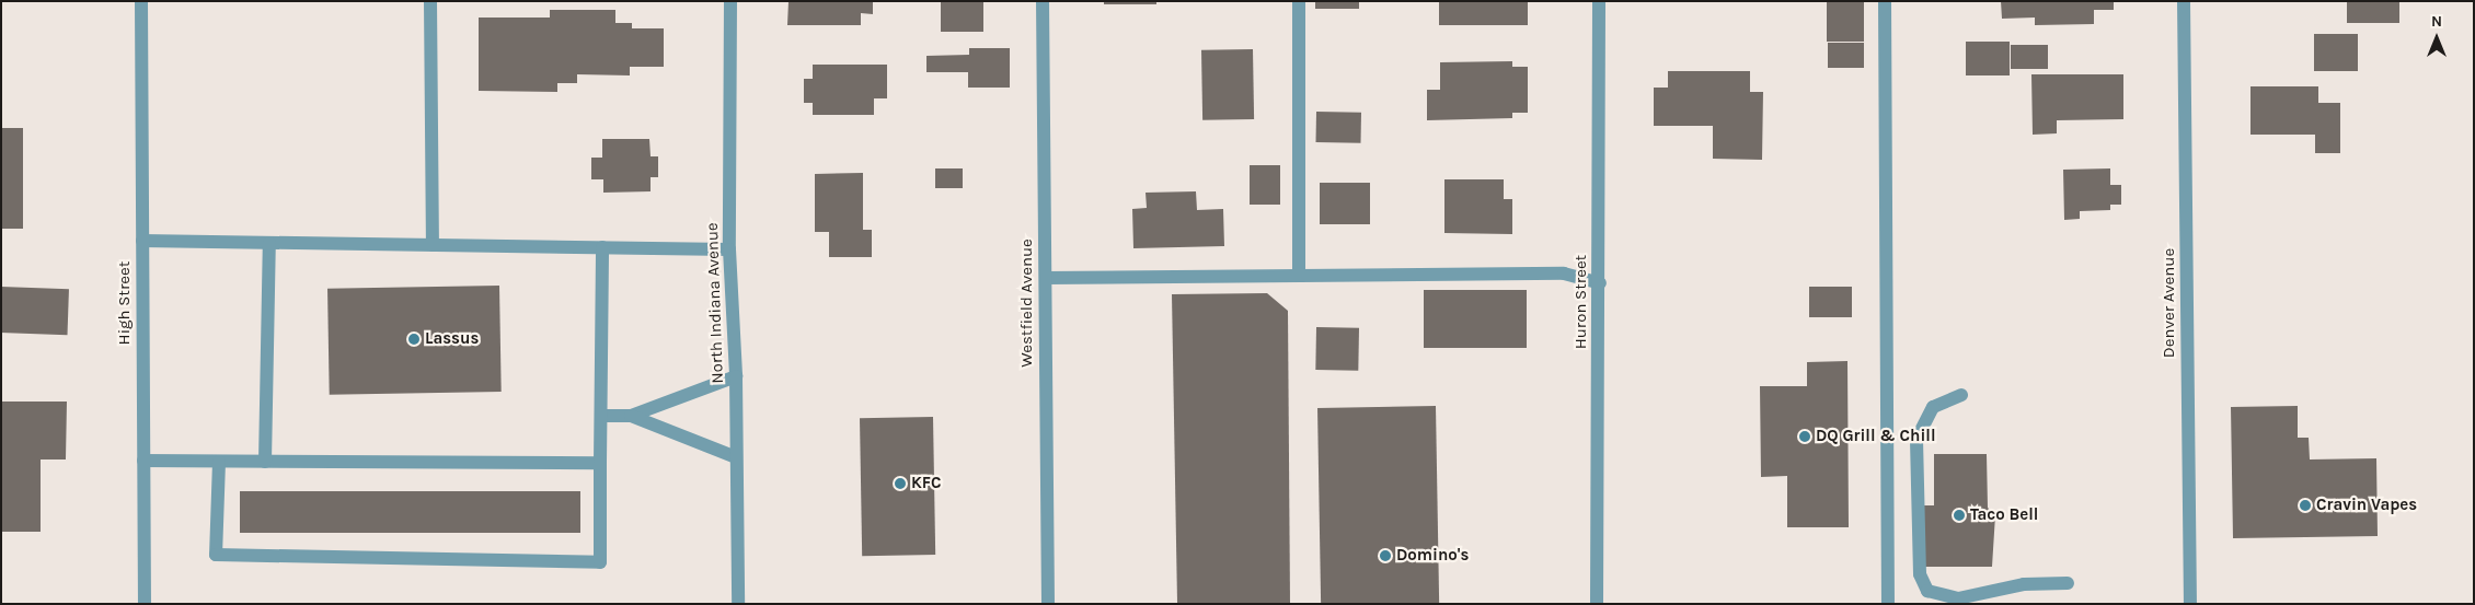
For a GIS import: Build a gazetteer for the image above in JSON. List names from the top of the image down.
{
  "streets": {
    "street": [
      "Huron Street",
      "High Street",
      "North Indiana Avenue",
      "Westfield Avenue",
      "Denver Avenue"
    ]
  },
  "places": [
    "Lassus",
    "DQ Grill & Chill",
    "KFC",
    "Cravin Vapes",
    "Taco Bell",
    "Domino's"
  ],
  "north": "top"
}
